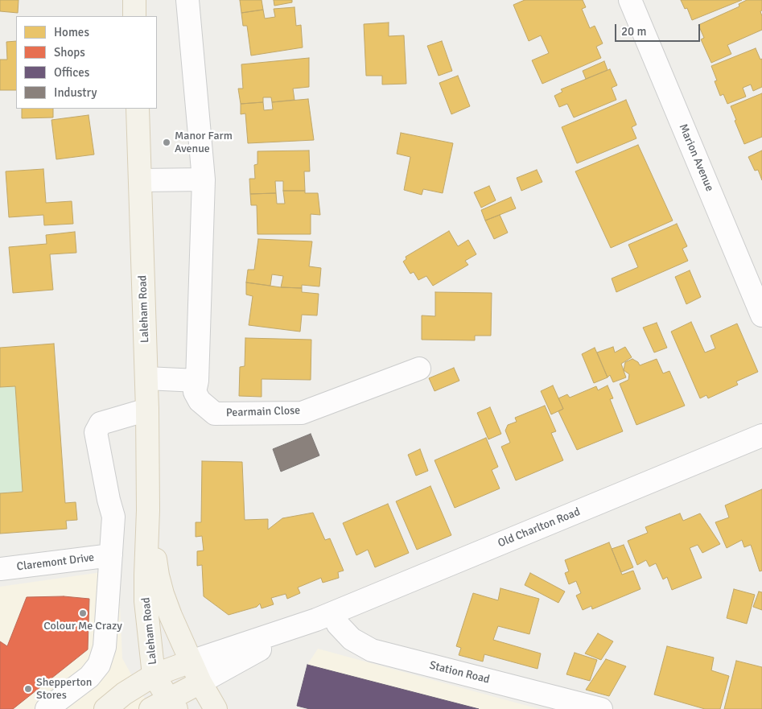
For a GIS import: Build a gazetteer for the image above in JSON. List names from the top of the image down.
{
  "streets": {
    "main road": ["Laleham Road"],
    "street": [
      "Marion Avenue",
      "Pearmain Close",
      "Old Charlton Road",
      "Claremont Drive",
      "Station Road"
    ]
  },
  "crossings": [
    ["Laleham Road", "Old Charlton Road"],
    ["Old Charlton Road", "Station Road"]
  ],
  "places": ["Manor Farm Avenue", "Colour Me Crazy", "Shepperton Stores"],
  "legend": [
    "Homes",
    "Shops",
    "Offices",
    "Industry"
  ],
  "scale_bar": "20 m"
}
